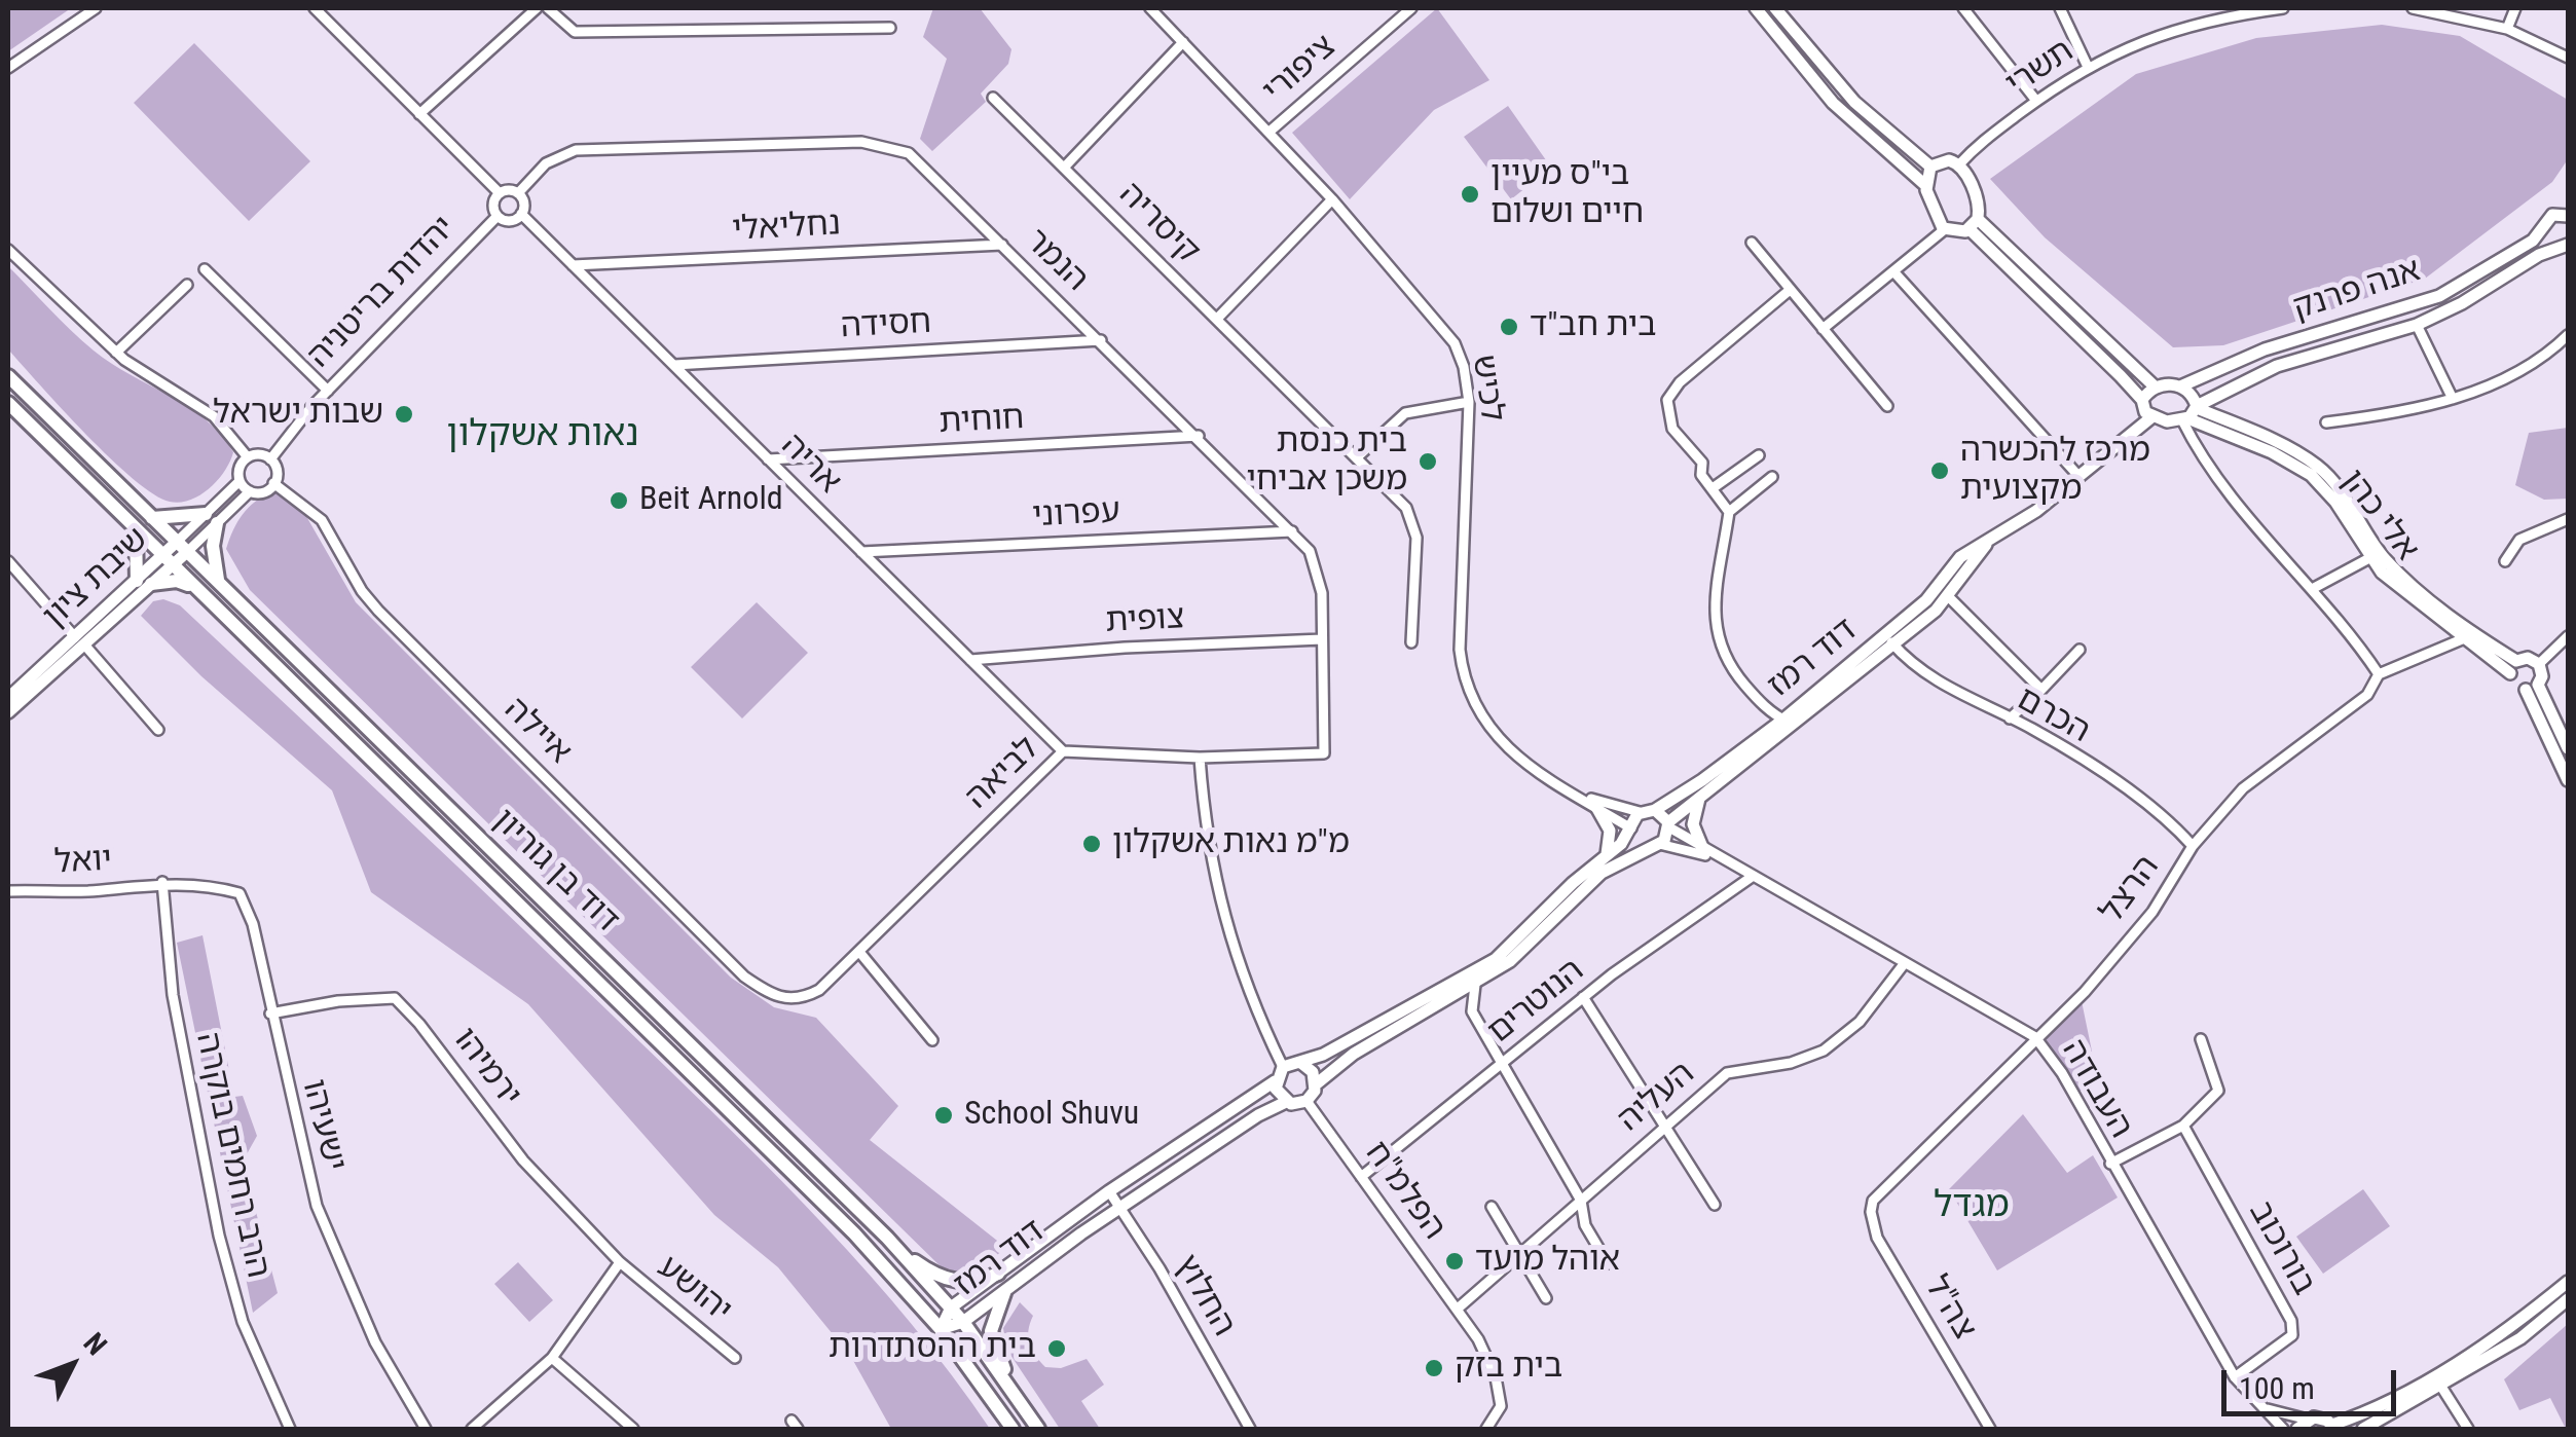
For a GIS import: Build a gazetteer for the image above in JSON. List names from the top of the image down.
{
  "streets": {
    "main road": ["דוד בן גוריון"],
    "street": [
      "תשרי",
      "ציפורי",
      "קיסריה",
      "נחליאלי",
      "הנמר",
      "אנה פרנק",
      "יהדות בריטניה",
      "חסידה",
      "לכיש",
      "חוחית",
      "אריה",
      "עפרוני",
      "אלי כהן",
      "שיבת ציון",
      "צופית",
      "דוד רמז",
      "הכרם",
      "איילה",
      "לביאה",
      "יואל",
      "הרצל",
      "הנוטרים",
      "ירמיהו",
      "העבודה",
      "העליה",
      "ישעיהו",
      "הרב רחמים בוקרה",
      "הפלמ\"ח",
      "בורוכוב",
      "יהושע",
      "החלוץ",
      "צה\"ל"
    ]
  },
  "crossings": [
    ["ציפורי", "לכיש"],
    ["נחליאלי", "הנמר"],
    ["נחליאלי", "אריה"],
    ["הנמר", "יהדות בריטניה"],
    ["הנמר", "חסידה"],
    ["הנמר", "חוחית"],
    ["הנמר", "אריה"],
    ["הנמר", "עפרוני"],
    ["הנמר", "צופית"],
    ["הנמר", "לביאה"],
    ["אנה פרנק", "אלי כהן"],
    ["יהדות בריטניה", "אריה"],
    ["יהדות בריטניה", "איילה"],
    ["חסידה", "אריה"],
    ["חוחית", "אריה"],
    ["אריה", "עפרוני"],
    ["אריה", "צופית"],
    ["אריה", "לביאה"],
    ["אלי כהן", "הרצל"],
    ["שיבת ציון", "דוד בן גוריון"],
    ["דוד רמז", "הכרם"],
    ["דוד רמז", "דוד בן גוריון"],
    ["דוד רמז", "העבודה"],
    ["דוד רמז", "הפלמ\"ח"],
    ["דוד רמז", "החלוץ"],
    ["הכרם", "הרצל"],
    ["איילה", "לביאה"],
    ["יואל", "ישעיהו"],
    ["יואל", "הרב רחמים בוקרה"],
    ["הרצל", "העבודה"],
    ["הרצל", "צה\"ל"],
    ["הנוטרים", "העבודה"],
    ["הנוטרים", "הפלמ\"ח"],
    ["ירמיהו", "ישעיהו"],
    ["ירמיהו", "יהושע"],
    ["העבודה", "העליה"],
    ["העבודה", "בורוכוב"],
    ["העליה", "הפלמ\"ח"],
    ["ישעיהו", "הרב רחמים בוקרה"]
  ],
  "districts": ["נאות אשקלון", "מגדל"],
  "places": [
    "בי\"ס מעיין חיים ושלום",
    "בית חב\"ד",
    "שבות ישראל",
    "בית כנסת משכן אביחי",
    "מרכז להכשרה מקצועית",
    "Beit Arnold",
    "מ\"מ נאות אשקלון",
    "School Shuvu",
    "אוהל מועד",
    "בית ההסתדרות",
    "בית בזק"
  ],
  "scale_bar": "100 m",
  "north": "top right"
}
